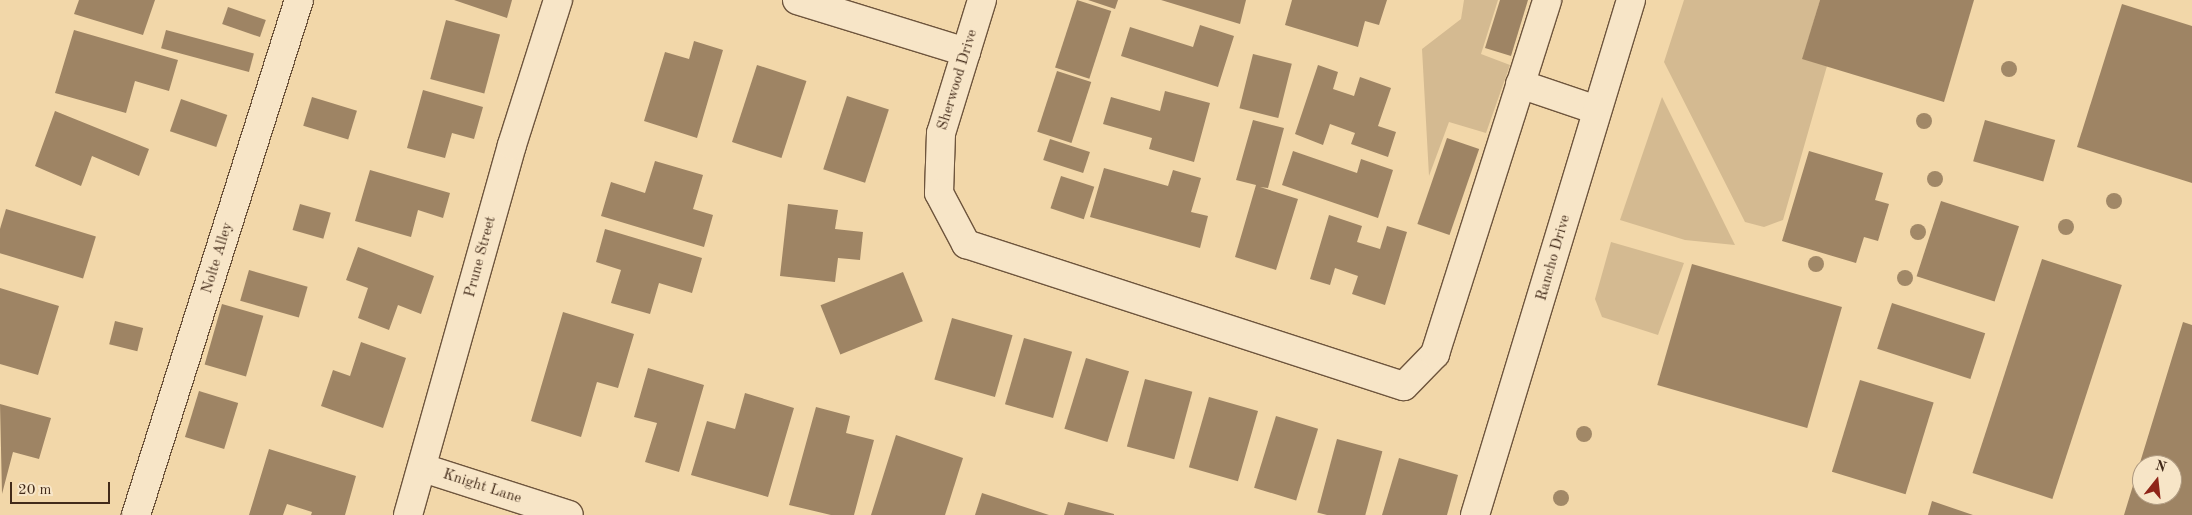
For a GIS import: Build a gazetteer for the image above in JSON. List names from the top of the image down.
{
  "streets": {
    "street": [
      "Sherwood Drive",
      "Prune Street",
      "Nolte Alley",
      "Rancho Drive",
      "Knight Lane"
    ]
  },
  "crossings": [
    ["Prune Street", "Knight Lane"]
  ],
  "scale_bar": "20 m",
  "north": "top"
}
